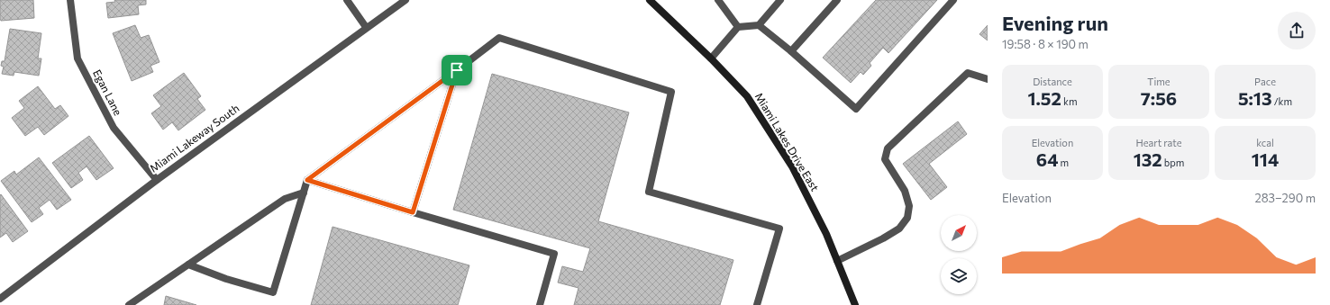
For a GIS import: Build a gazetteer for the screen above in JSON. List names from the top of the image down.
{
  "streets": {
    "main road": ["Miami Lakes Drive East"],
    "street": ["Egan Lane", "Miami Lakeway South"]
  },
  "crossings": [
    ["Egan Lane", "Miami Lakeway South"]
  ],
  "north": "top right",
  "page": {
    "heading": ["Evening run", "19:58 · 8 × 190 m"],
    "stats": [
      ["Distance", "1.52 km"],
      ["Time", "7:56"],
      ["Pace", "5:13 /km"],
      ["Elevation", "64 m"],
      ["Heart rate", "132 bpm"],
      ["kcal", "114"]
    ],
    "chart": ["Elevation", "283–290 m"]
  }
}
